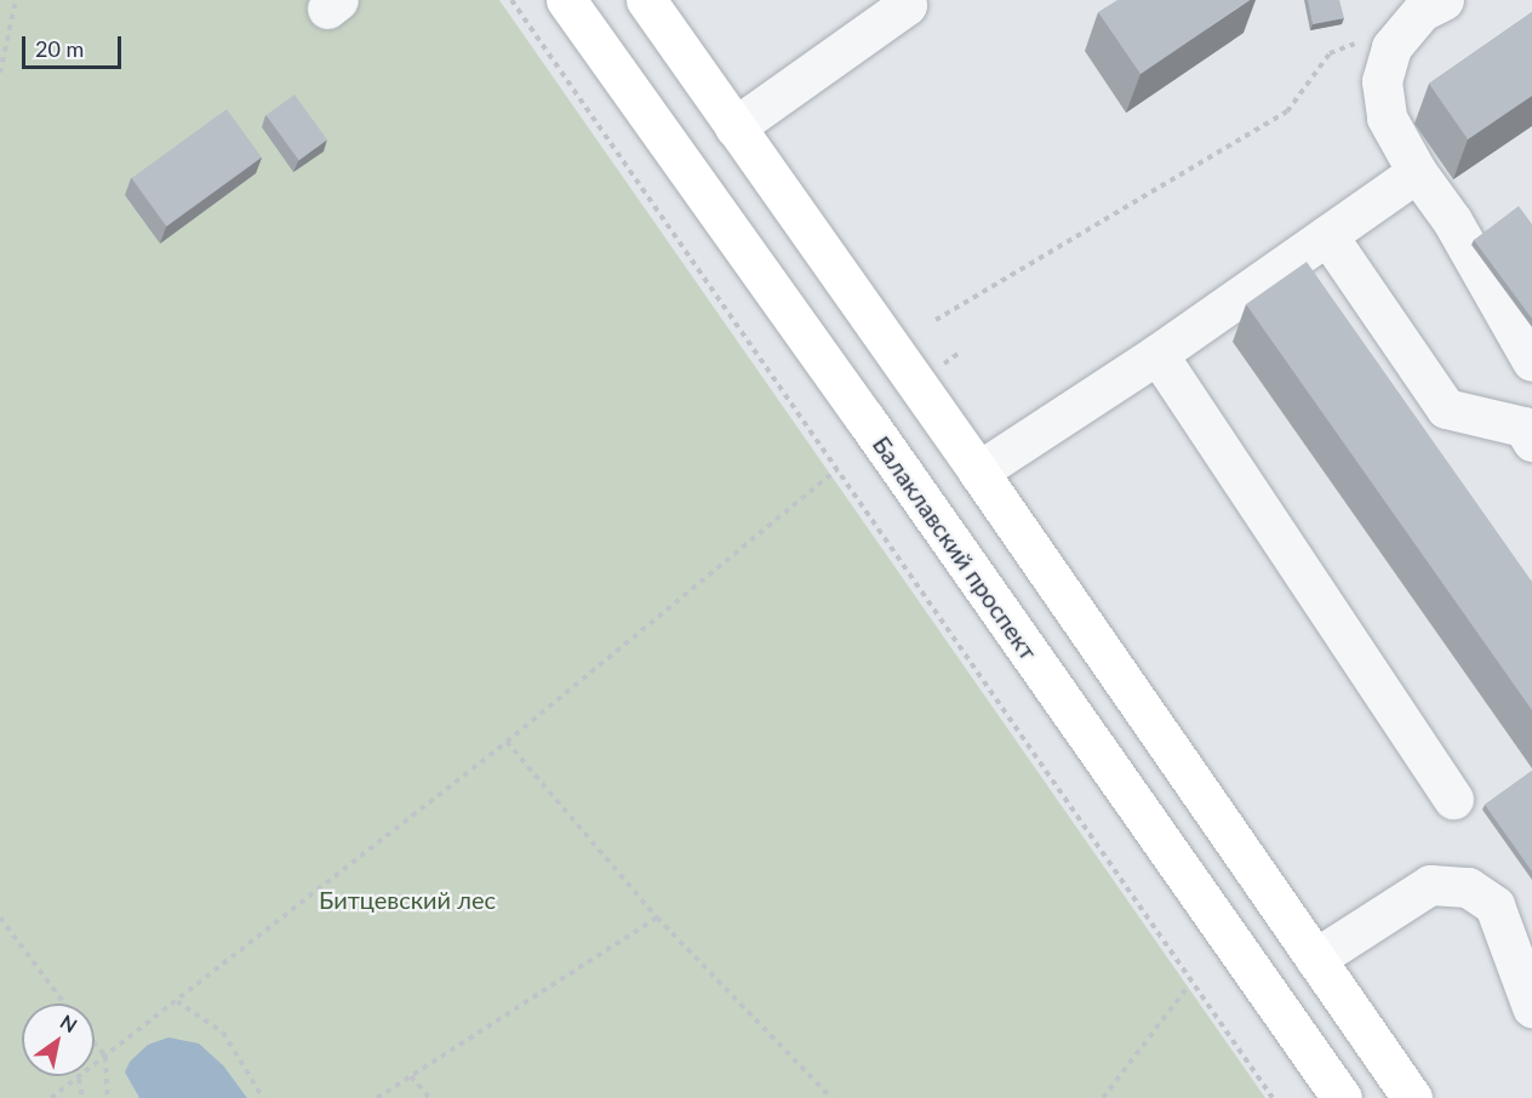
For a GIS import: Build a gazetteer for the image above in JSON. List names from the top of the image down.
{
  "streets": {
    "main road": ["Балаклавский проспект"]
  },
  "parks": ["Битцевский лес"],
  "scale_bar": "20 m",
  "north": "top right"
}
